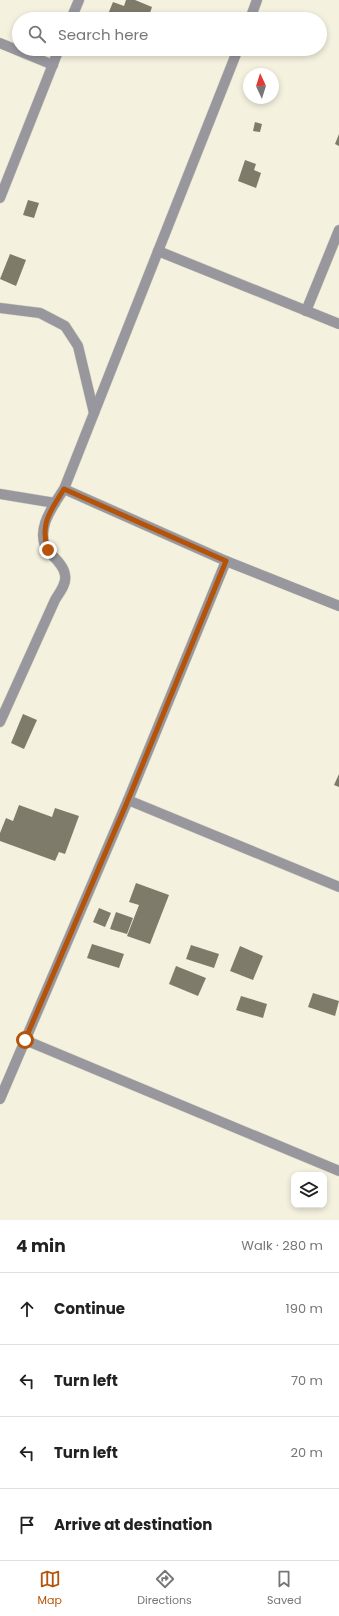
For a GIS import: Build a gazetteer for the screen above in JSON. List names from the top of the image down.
{
  "north": "top",
  "page": {
    "search": "Search here",
    "heading": ["4 min", "Walk · 280 m"],
    "list": [
      ["Continue", "190 m"],
      ["Turn left", "70 m"],
      ["Turn left", "20 m"],
      "Arrive at destination"
    ],
    "nav": ["Map", "Directions", "Saved"]
  }
}
